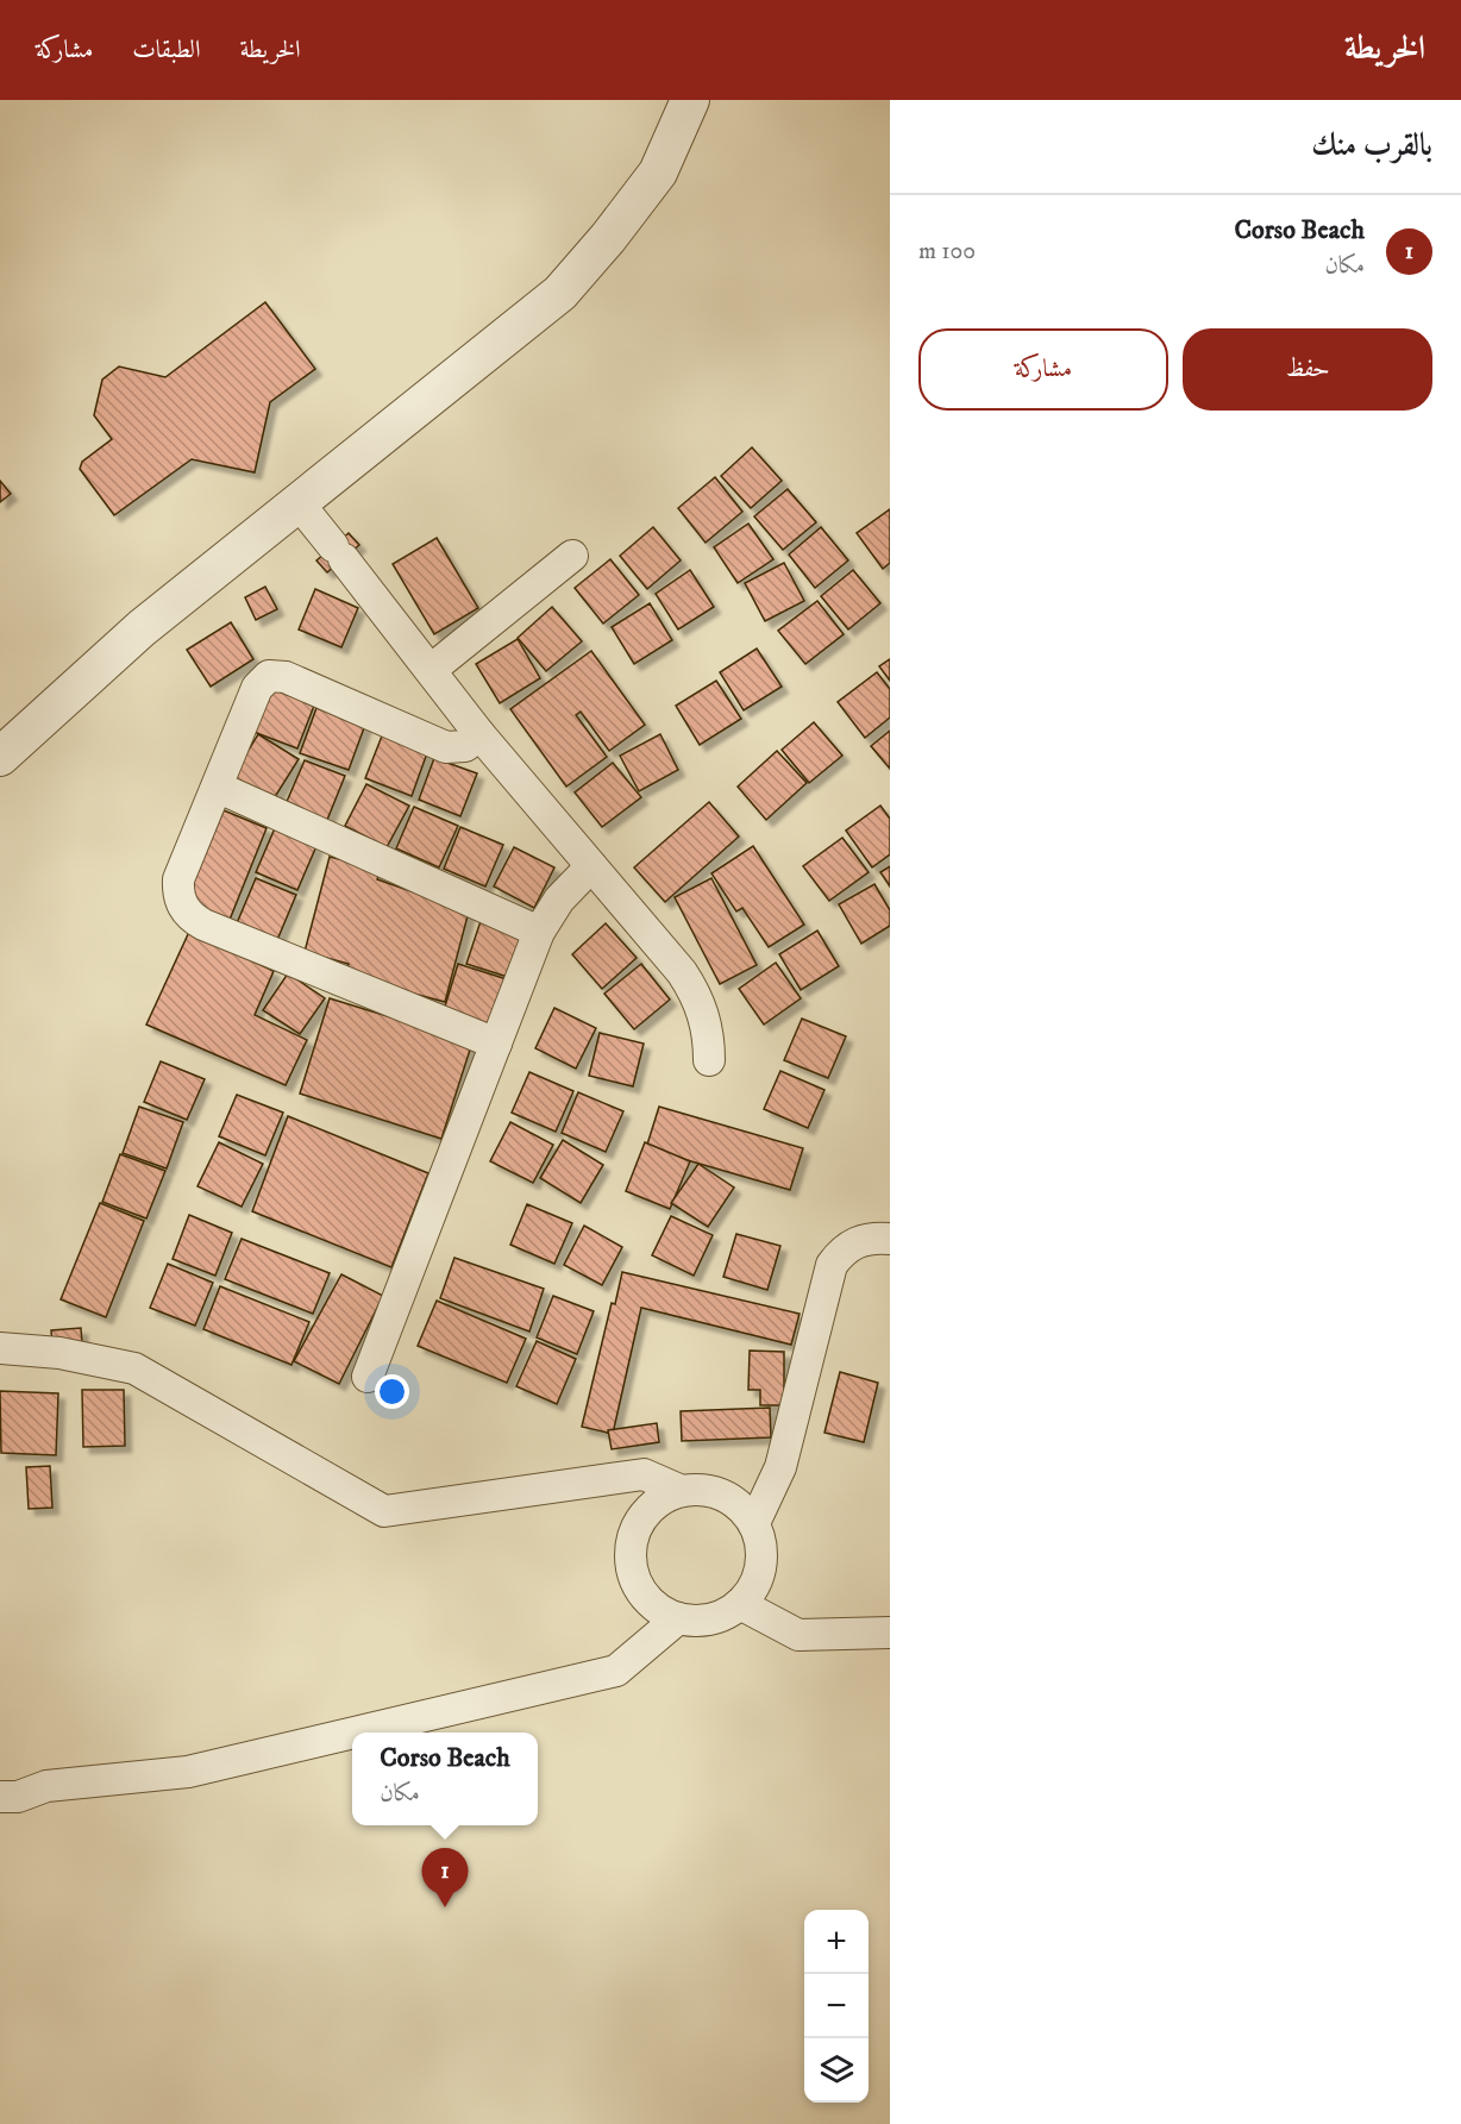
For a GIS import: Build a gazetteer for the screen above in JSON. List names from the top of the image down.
{
  "page": {
    "header": "الخريطة",
    "nav": ["الخريطة", "الطبقات", "مشاركة"],
    "heading": "بالقرب منك",
    "list": [
      {
        "mark": "1",
        "name": "Corso Beach",
        "note": "مكان",
        "value": "100 m"
      }
    ],
    "buttons": ["حفظ", "مشاركة"],
    "popup": ["Corso Beach", "مكان"],
    "pins": "1",
    "map_buttons": ["+", "−"]
  }
}
